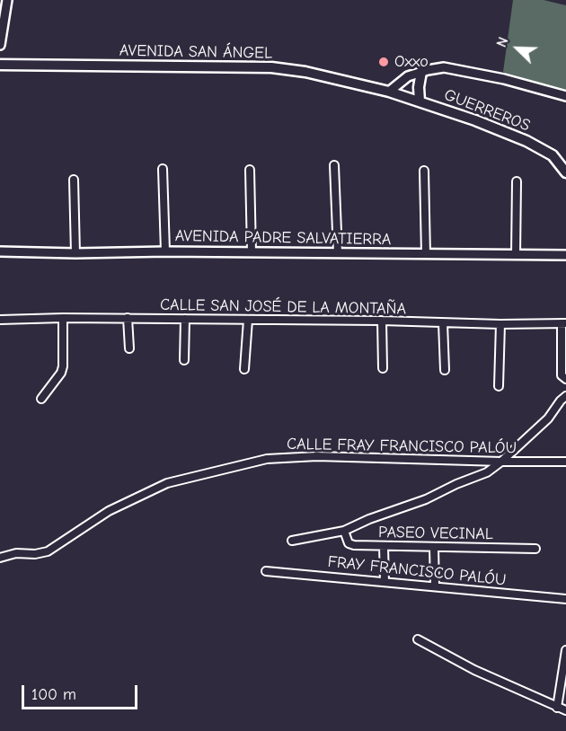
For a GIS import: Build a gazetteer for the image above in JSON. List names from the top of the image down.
{
  "streets": {
    "main road": ["AVENIDA SAN ÁNGEL", "GUERREROS"],
    "street": [
      "AVENIDA PADRE SALVATIERRA",
      "CALLE SAN JOSÉ DE LA MONTAÑA",
      "CALLE FRAY FRANCISCO PALÓU",
      "PASEO VECINAL",
      "FRAY FRANCISCO PALÓU"
    ]
  },
  "crossings": [
    ["AVENIDA SAN ÁNGEL", "GUERREROS"],
    ["CALLE FRAY FRANCISCO PALÓU", "PASEO VECINAL"]
  ],
  "places": ["Oxxo"],
  "scale_bar": "100 m",
  "north": "top left"
}
